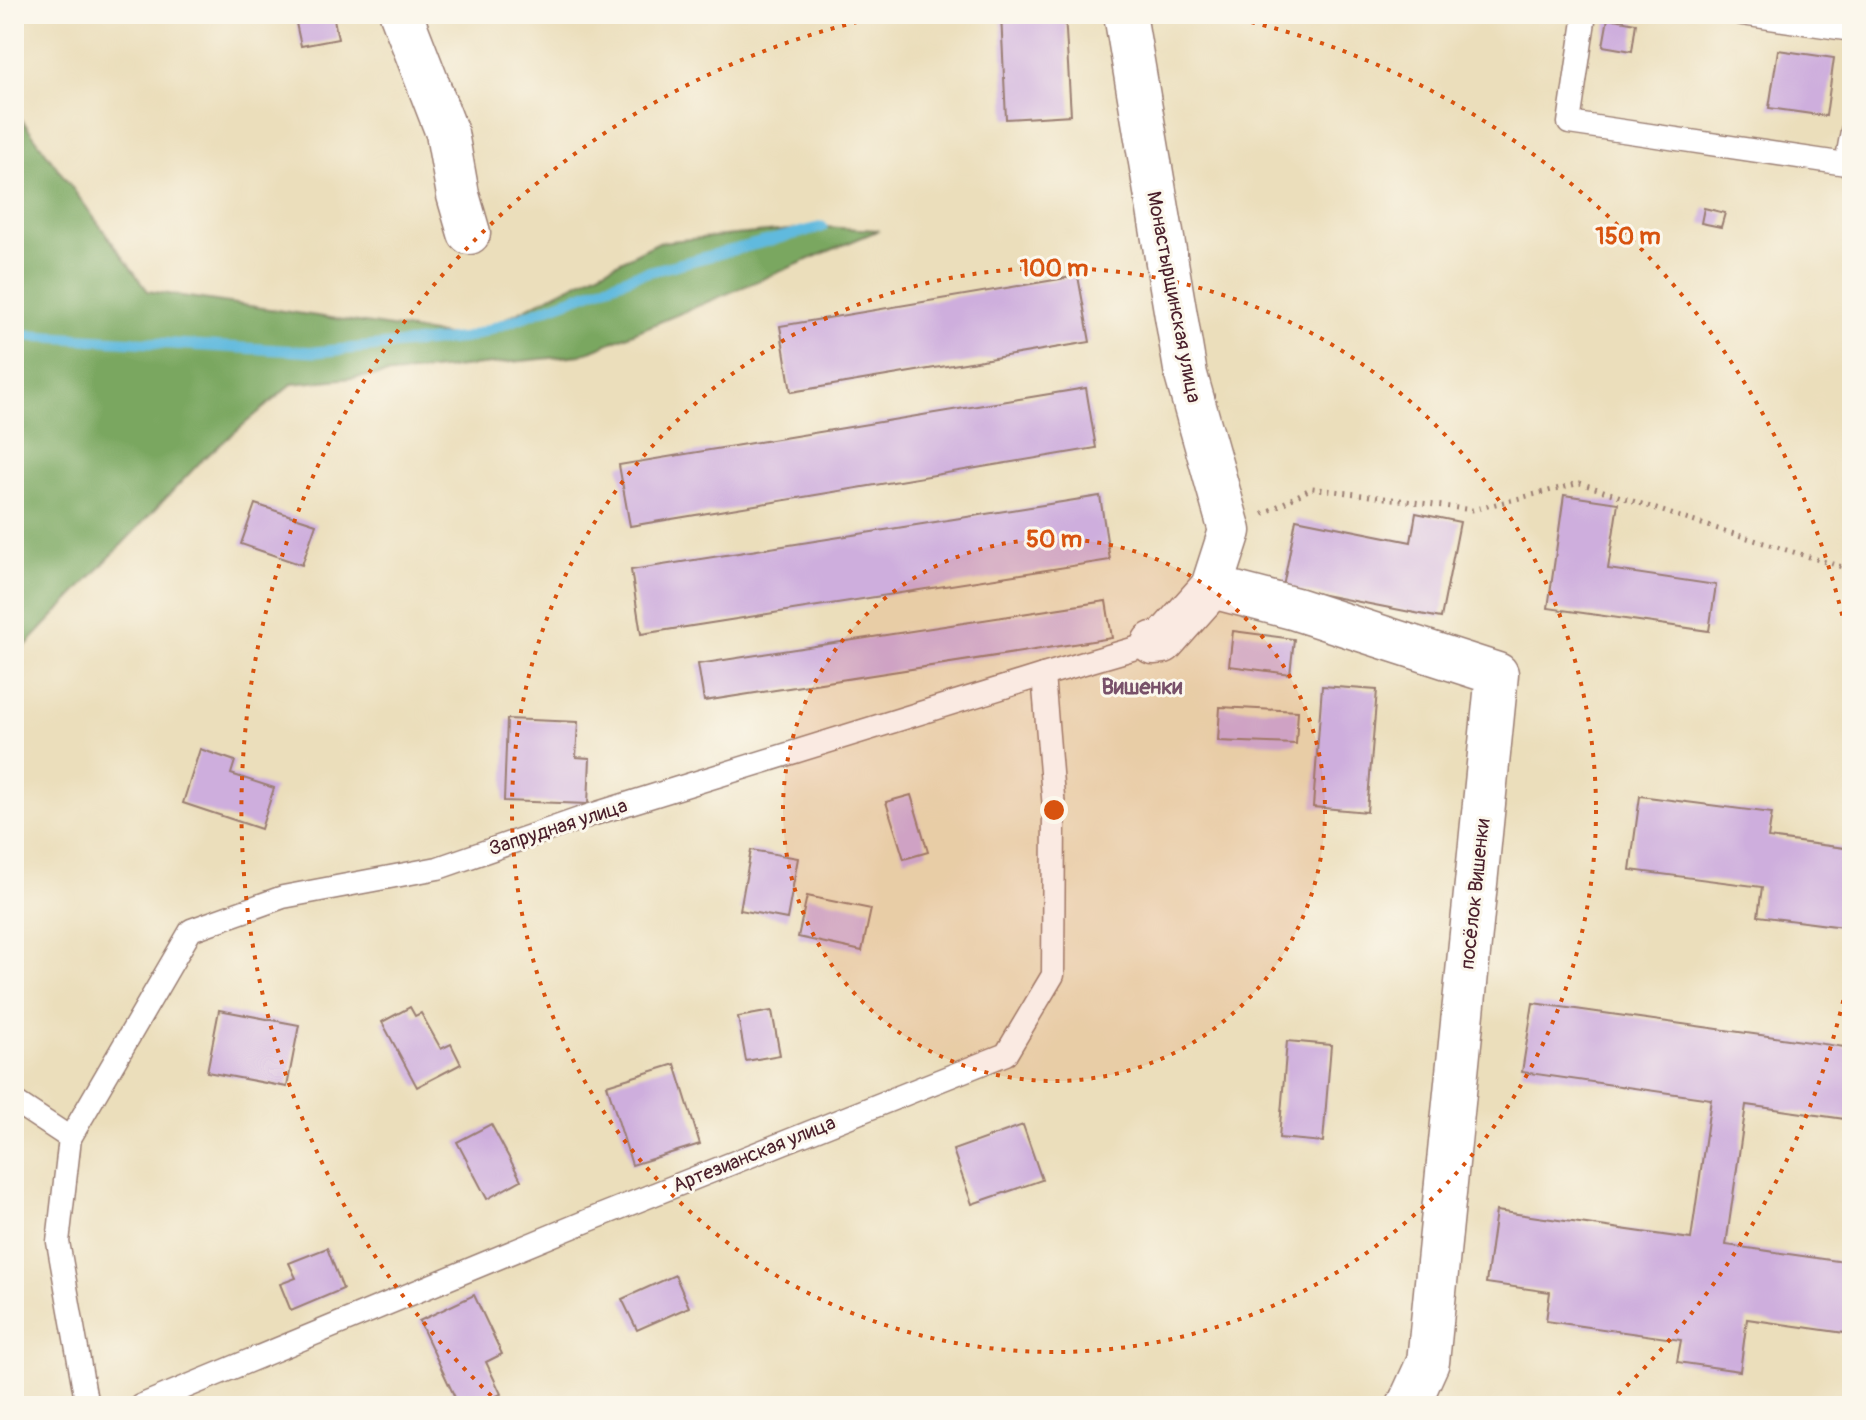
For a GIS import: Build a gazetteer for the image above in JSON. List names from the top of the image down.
{
  "streets": {
    "street": ["Монастырщинская улица", "посёлок Вишенки"],
    "lane": ["Запрудная улица", "Артезианская улица"]
  },
  "crossings": [
    ["Запрудная улица", "Артезианская улица"]
  ],
  "districts": ["Вишенки"],
  "rings": ["150 m", "100 m", "50 m"]
}
